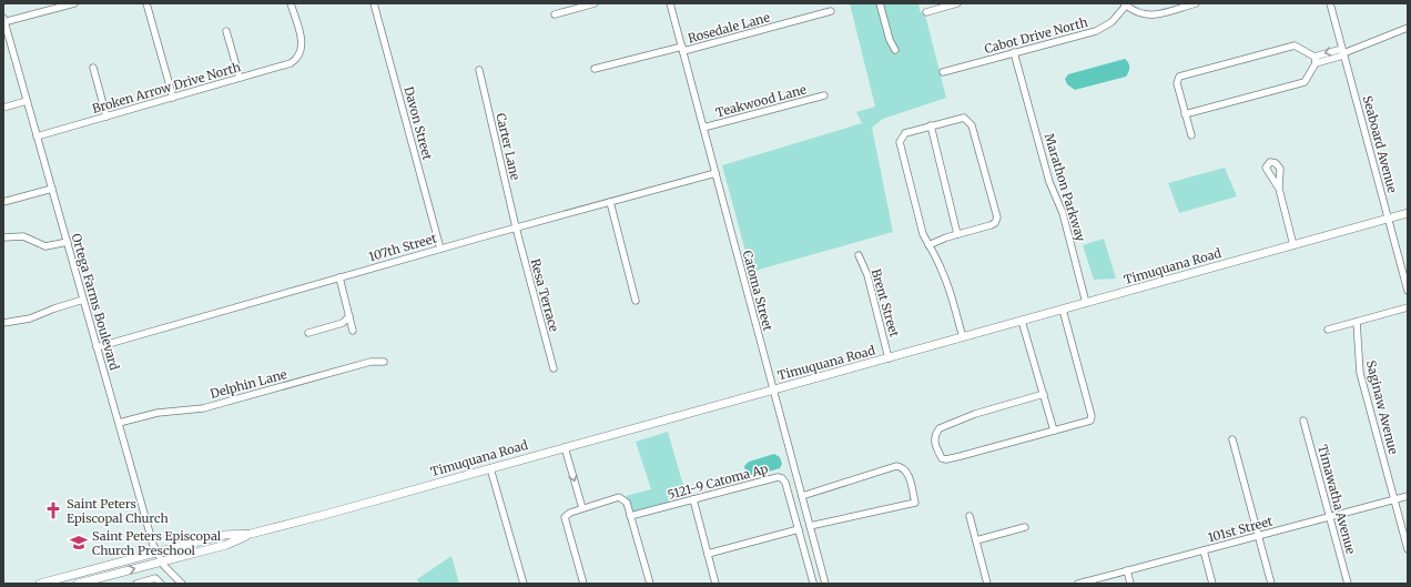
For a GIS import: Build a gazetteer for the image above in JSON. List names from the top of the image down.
{
  "streets": {
    "main road": ["Timuquana Road"],
    "street": [
      "Rosedale Lane",
      "Cabot Drive North",
      "Broken Arrow Drive North",
      "Teakwood Lane",
      "Davon Street",
      "Seaboard Avenue",
      "Carter Lane",
      "Marathon Parkway",
      "107th Street",
      "Catoma Street",
      "Resa Terrace",
      "Ortega Farms Boulevard",
      "Brent Street",
      "Delphin Lane",
      "Saginaw Avenue",
      "5121-9 Catoma Ap",
      "Timawatha Avenue",
      "101st Street"
    ]
  },
  "crossings": [
    ["Rosedale Lane", "Catoma Street"],
    ["Cabot Drive North", "Marathon Parkway"],
    ["Broken Arrow Drive North", "Ortega Farms Boulevard"],
    ["Teakwood Lane", "Catoma Street"],
    ["Davon Street", "107th Street"],
    ["Seaboard Avenue", "Timuquana Road"],
    ["Carter Lane", "107th Street"],
    ["Carter Lane", "Resa Terrace"],
    ["Marathon Parkway", "Timuquana Road"],
    ["107th Street", "Catoma Street"],
    ["107th Street", "Resa Terrace"],
    ["107th Street", "Ortega Farms Boulevard"],
    ["Timuquana Road", "Catoma Street"],
    ["Timuquana Road", "Ortega Farms Boulevard"],
    ["Timuquana Road", "Brent Street"],
    ["Ortega Farms Boulevard", "Delphin Lane"],
    ["Saginaw Avenue", "101st Street"],
    ["Timawatha Avenue", "101st Street"]
  ],
  "places": {
    "church": ["Saint Peters Episcopal Church"],
    "school or university": ["Saint Peters Episcopal Church Preschool"]
  }
}
